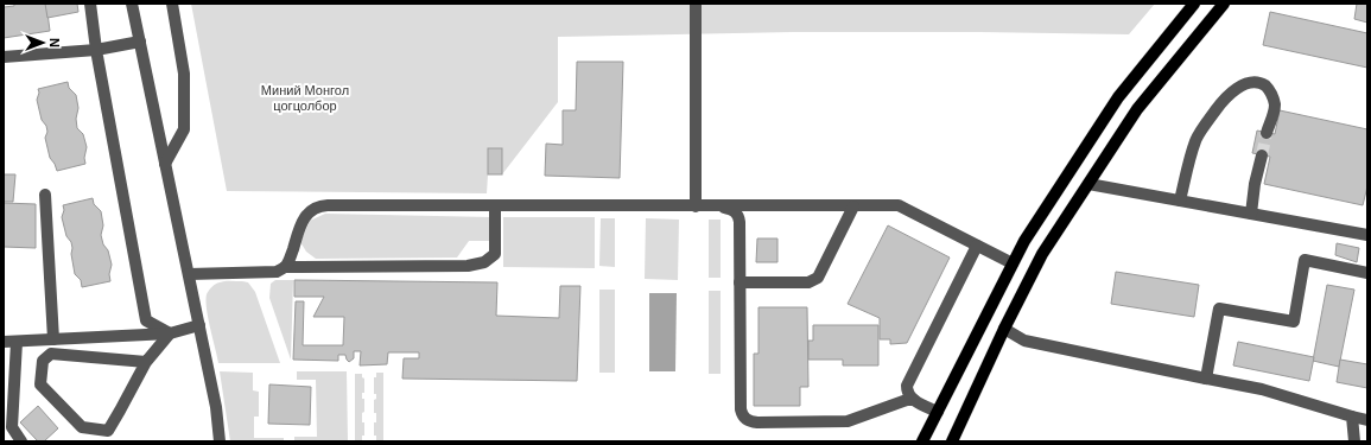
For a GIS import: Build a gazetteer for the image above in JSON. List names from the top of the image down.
{
  "parks": ["Миний Монгол цогцолбор"],
  "north": "right"
}
